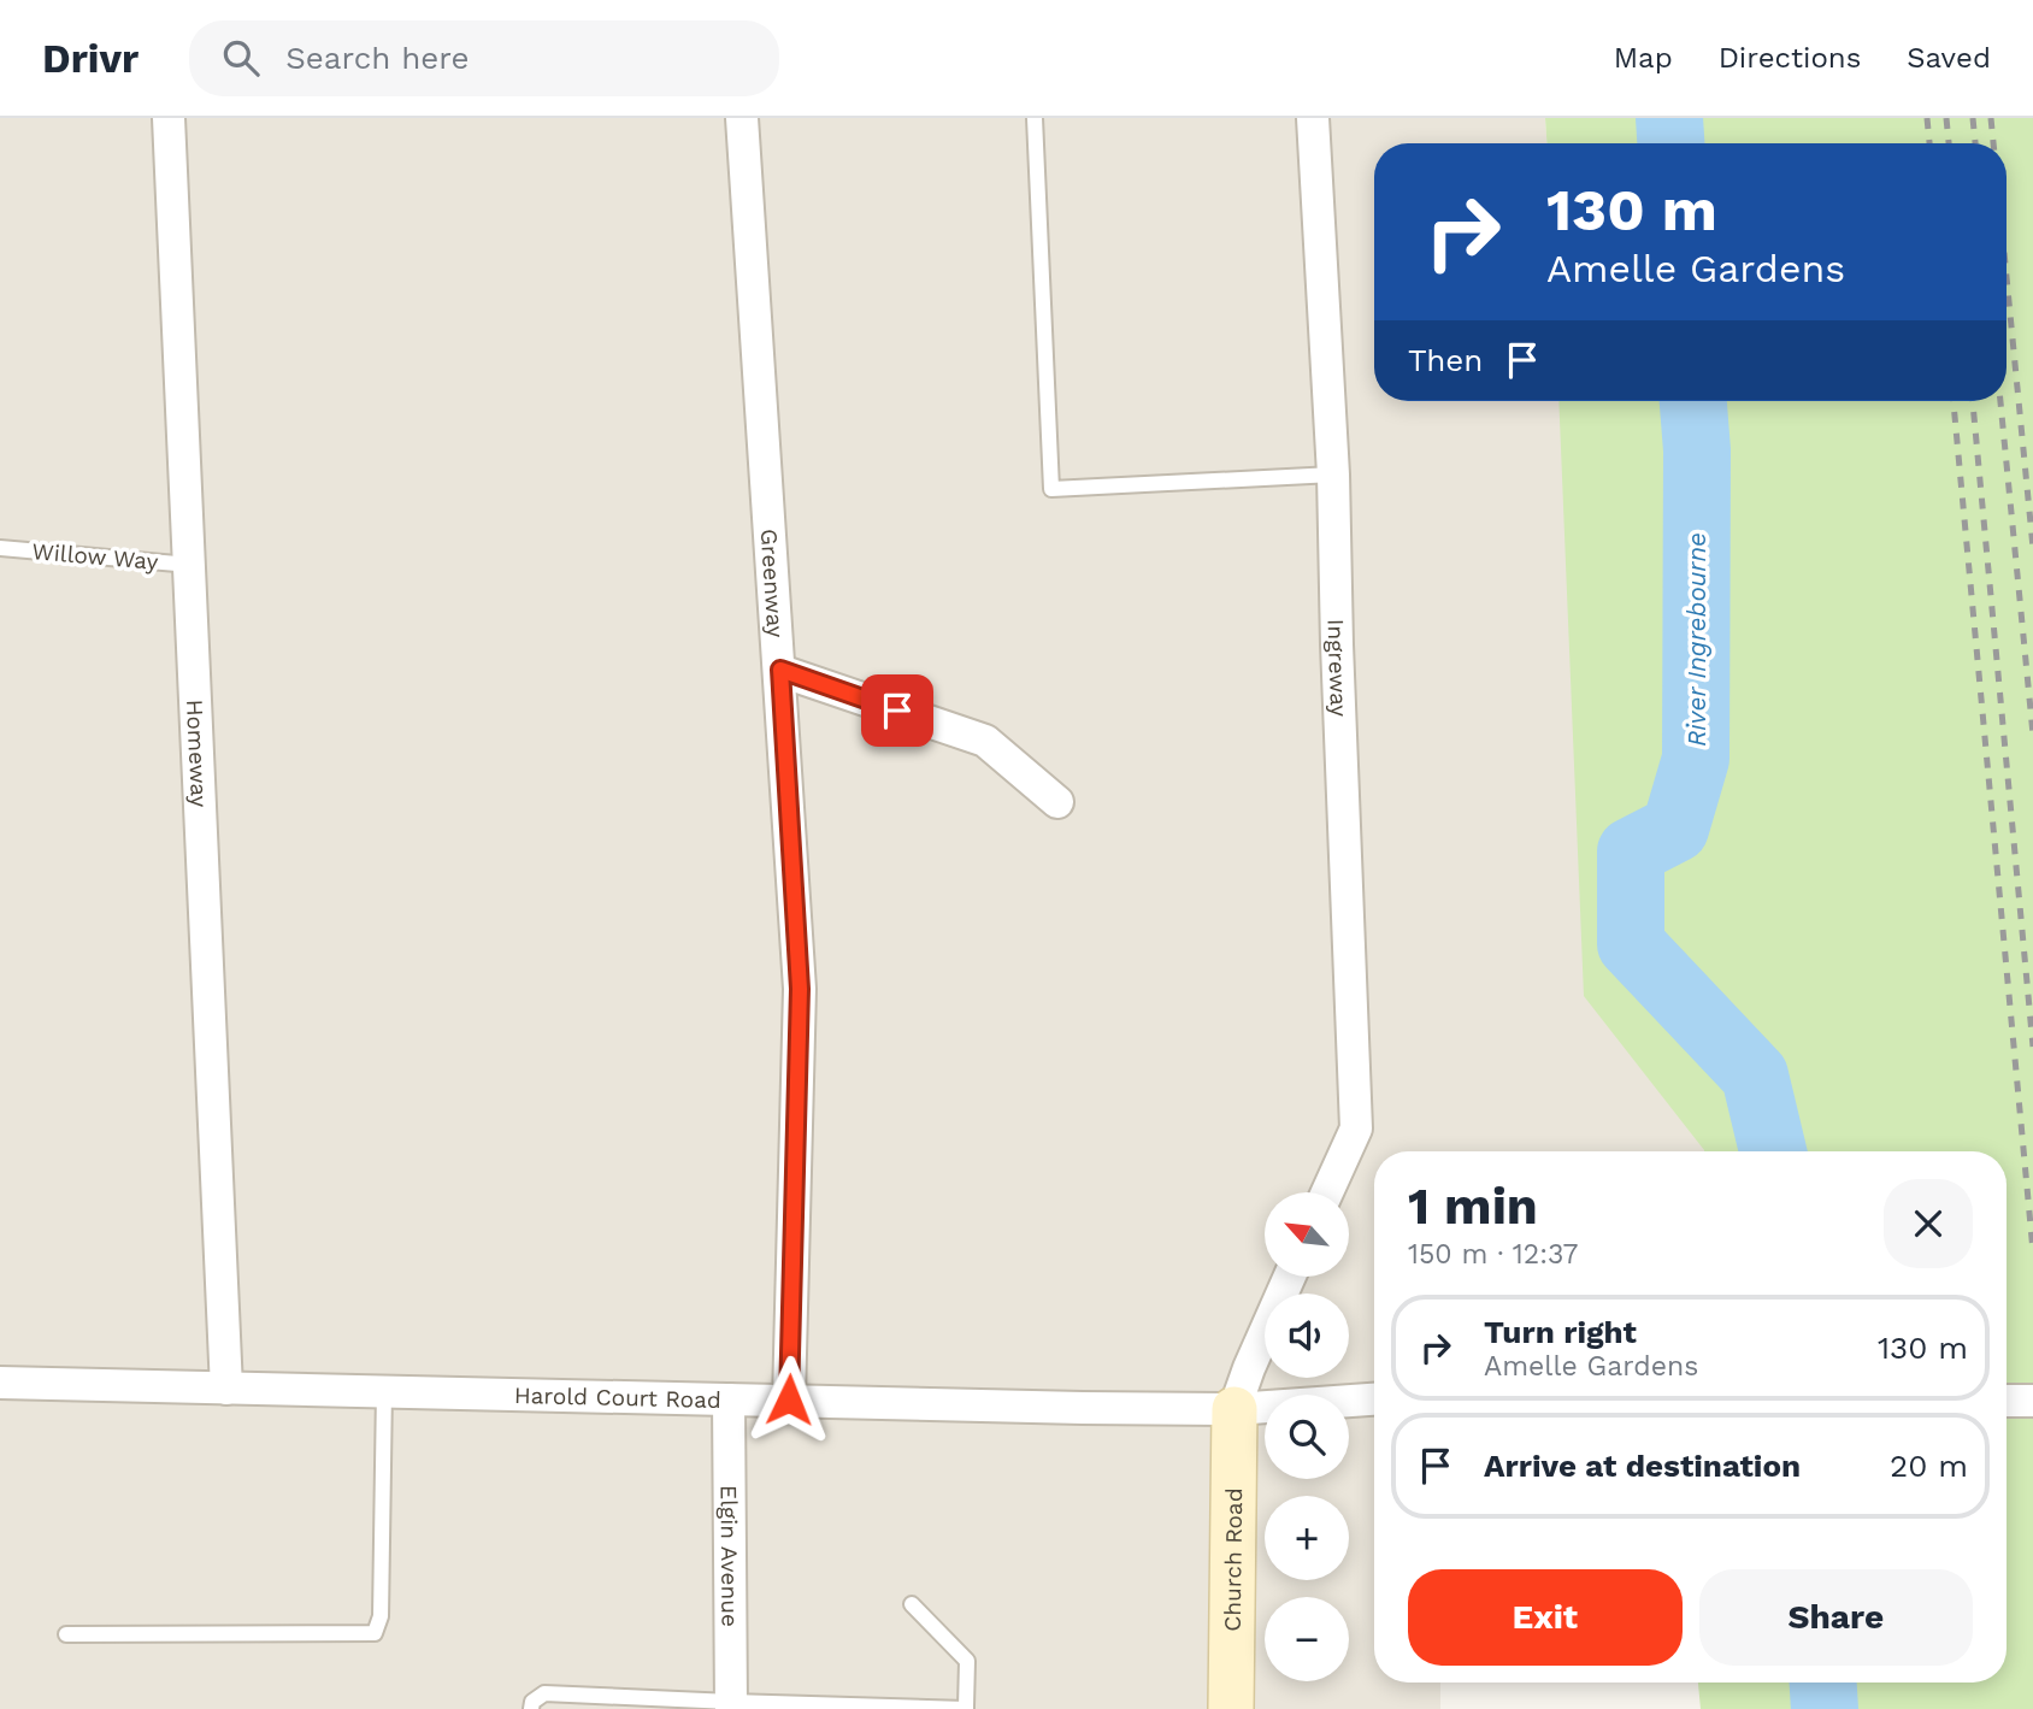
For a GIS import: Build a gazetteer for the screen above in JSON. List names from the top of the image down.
{
  "streets": {
    "street": [
      "Greenway",
      "Ingreway",
      "Homeway",
      "Harold Court Road",
      "Elgin Avenue",
      "Church Road"
    ],
    "lane": ["Willow Way"]
  },
  "crossings": [
    ["Willow Way", "Homeway"],
    ["Greenway", "Harold Court Road"],
    ["Homeway", "Harold Court Road"],
    ["Harold Court Road", "Elgin Avenue"],
    ["Harold Court Road", "Church Road"]
  ],
  "water": ["River Ingrebourne"],
  "north": "top left",
  "page": {
    "header": "Drivr",
    "search": "Search here",
    "nav": ["Map", "Directions", "Saved"],
    "turn": ["130 m", "Amelle Gardens"],
    "then": "Then",
    "heading": ["1 min", "150 m · 12:37"],
    "map_buttons": ["+", "−"],
    "list": [
      {
        "name": "Turn right",
        "note": "Amelle Gardens",
        "value": "130 m"
      },
      {
        "name": "Arrive at destination",
        "value": "20 m"
      }
    ],
    "buttons": ["Exit", "Share"]
  }
}
